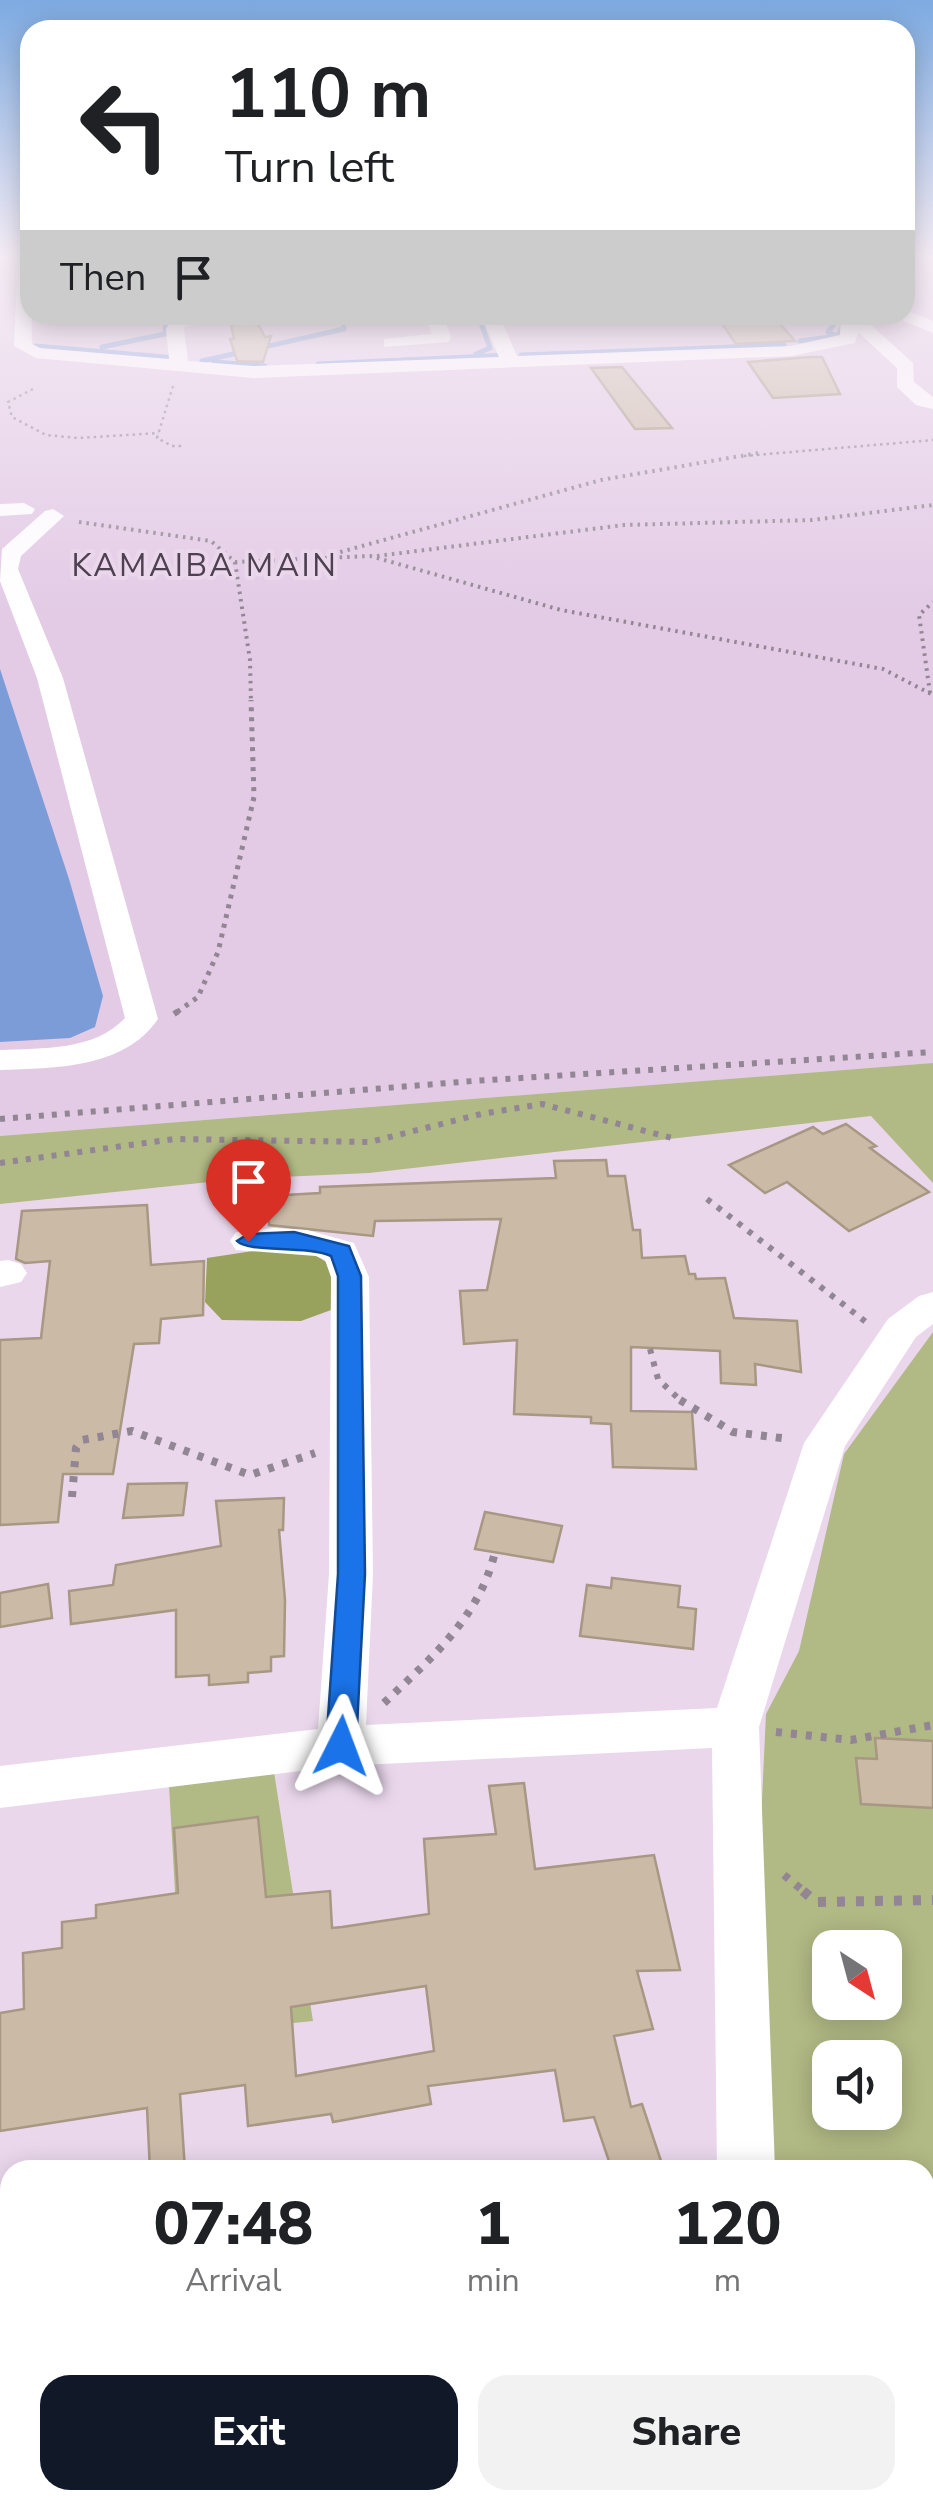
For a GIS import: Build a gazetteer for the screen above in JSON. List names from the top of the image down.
{
  "districts": ["KAMAIBA MAIN"],
  "north": "bottom right",
  "page": {
    "turn": ["110 m", "Turn left"],
    "then": "Then",
    "eta": [
      "07:48",
      "Arrival",
      "1",
      "min",
      "120",
      "m"
    ],
    "buttons": ["Exit", "Share"]
  }
}
